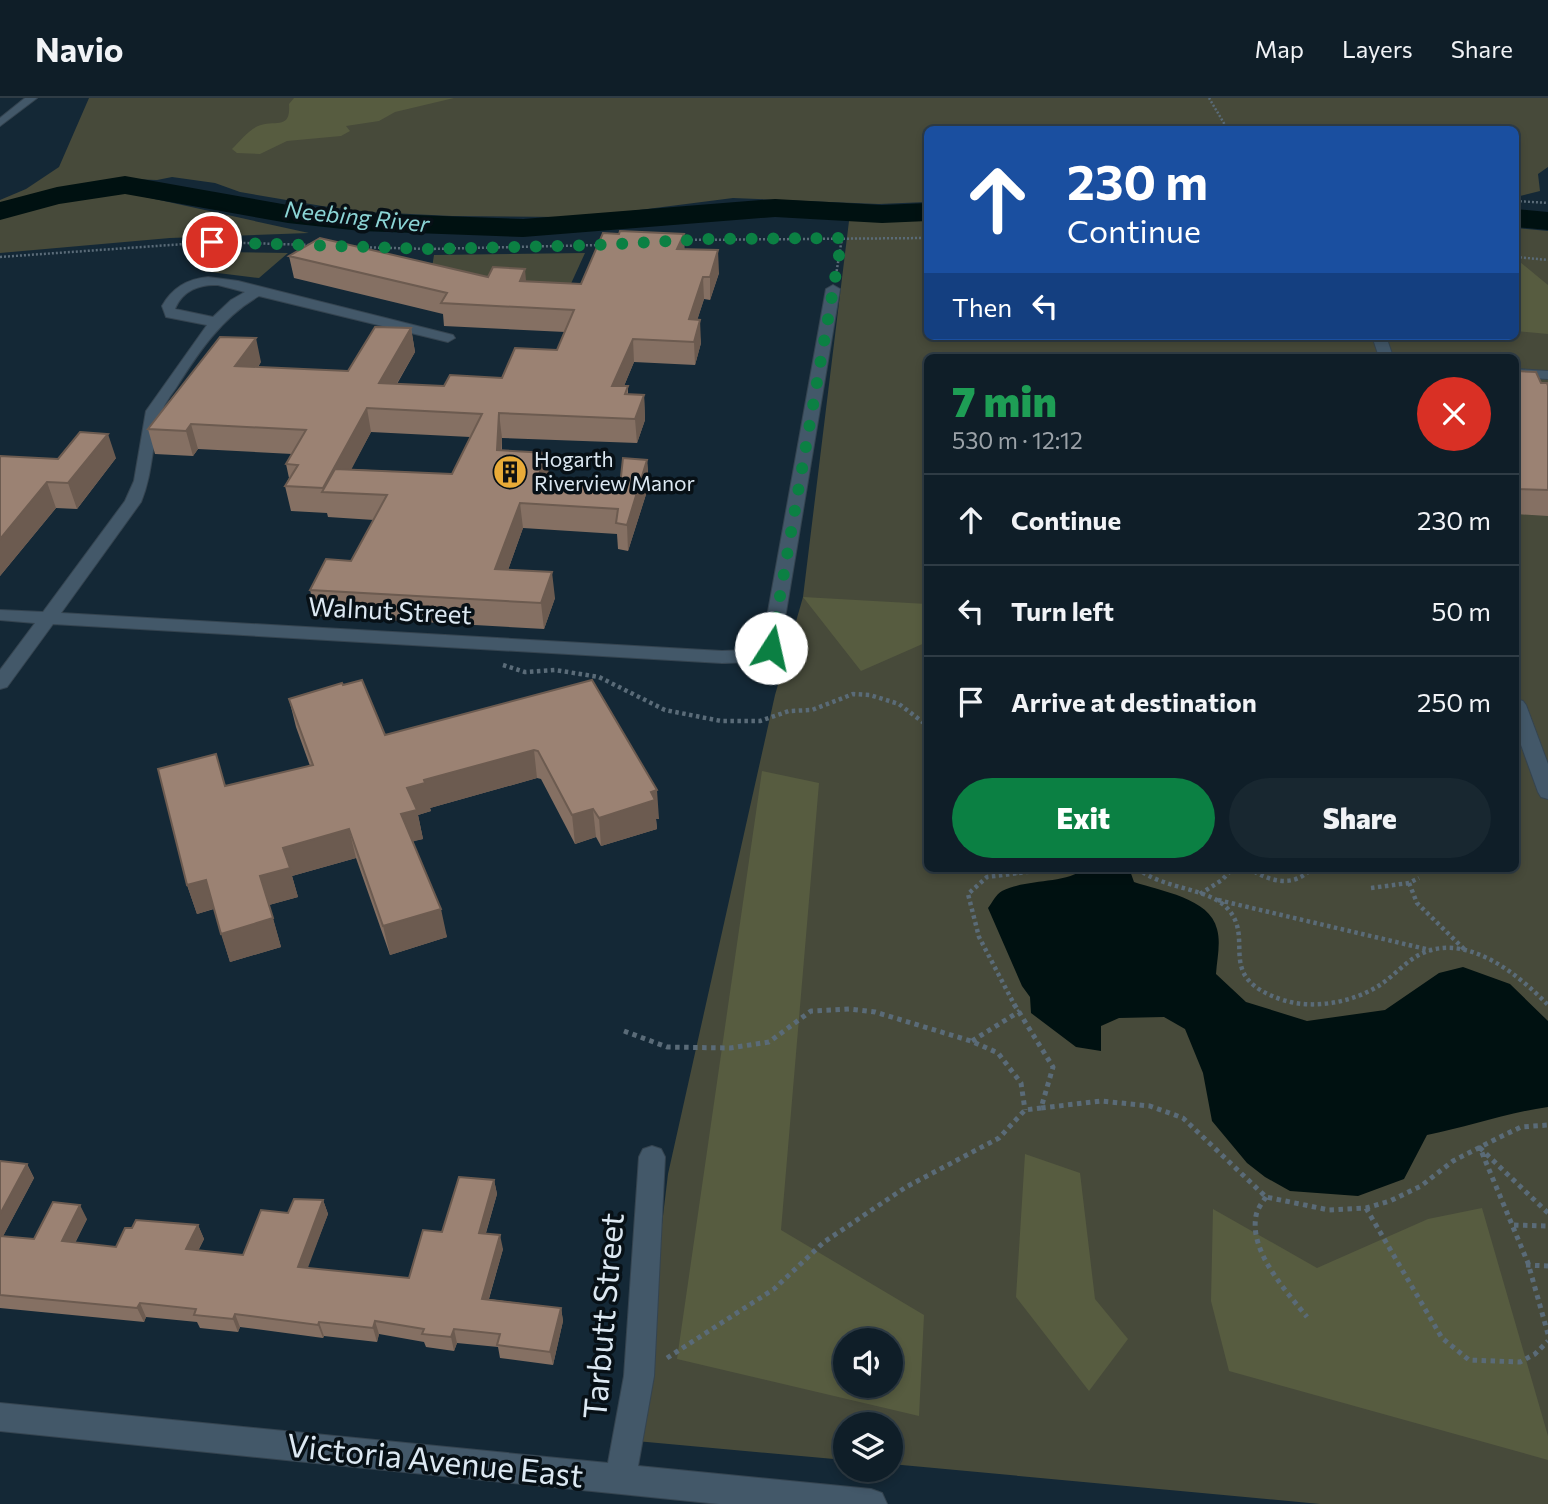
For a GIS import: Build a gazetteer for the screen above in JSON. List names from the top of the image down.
{
  "streets": {
    "street": ["Walnut Street", "Tarbutt Street", "Victoria Avenue East"]
  },
  "crossings": [
    ["Tarbutt Street", "Victoria Avenue East"]
  ],
  "water": ["Neebing River"],
  "places": {
    "building": ["Hogarth Riverview Manor"]
  },
  "page": {
    "header": "Navio",
    "nav": ["Map", "Layers", "Share"],
    "turn": ["230 m", "Continue"],
    "then": "Then",
    "heading": ["7 min", "530 m · 12:12"],
    "list": [
      {
        "name": "Continue",
        "value": "230 m"
      },
      {
        "name": "Turn left",
        "value": "50 m"
      },
      {
        "name": "Arrive at destination",
        "value": "250 m"
      }
    ],
    "buttons": ["Exit", "Share"]
  }
}
